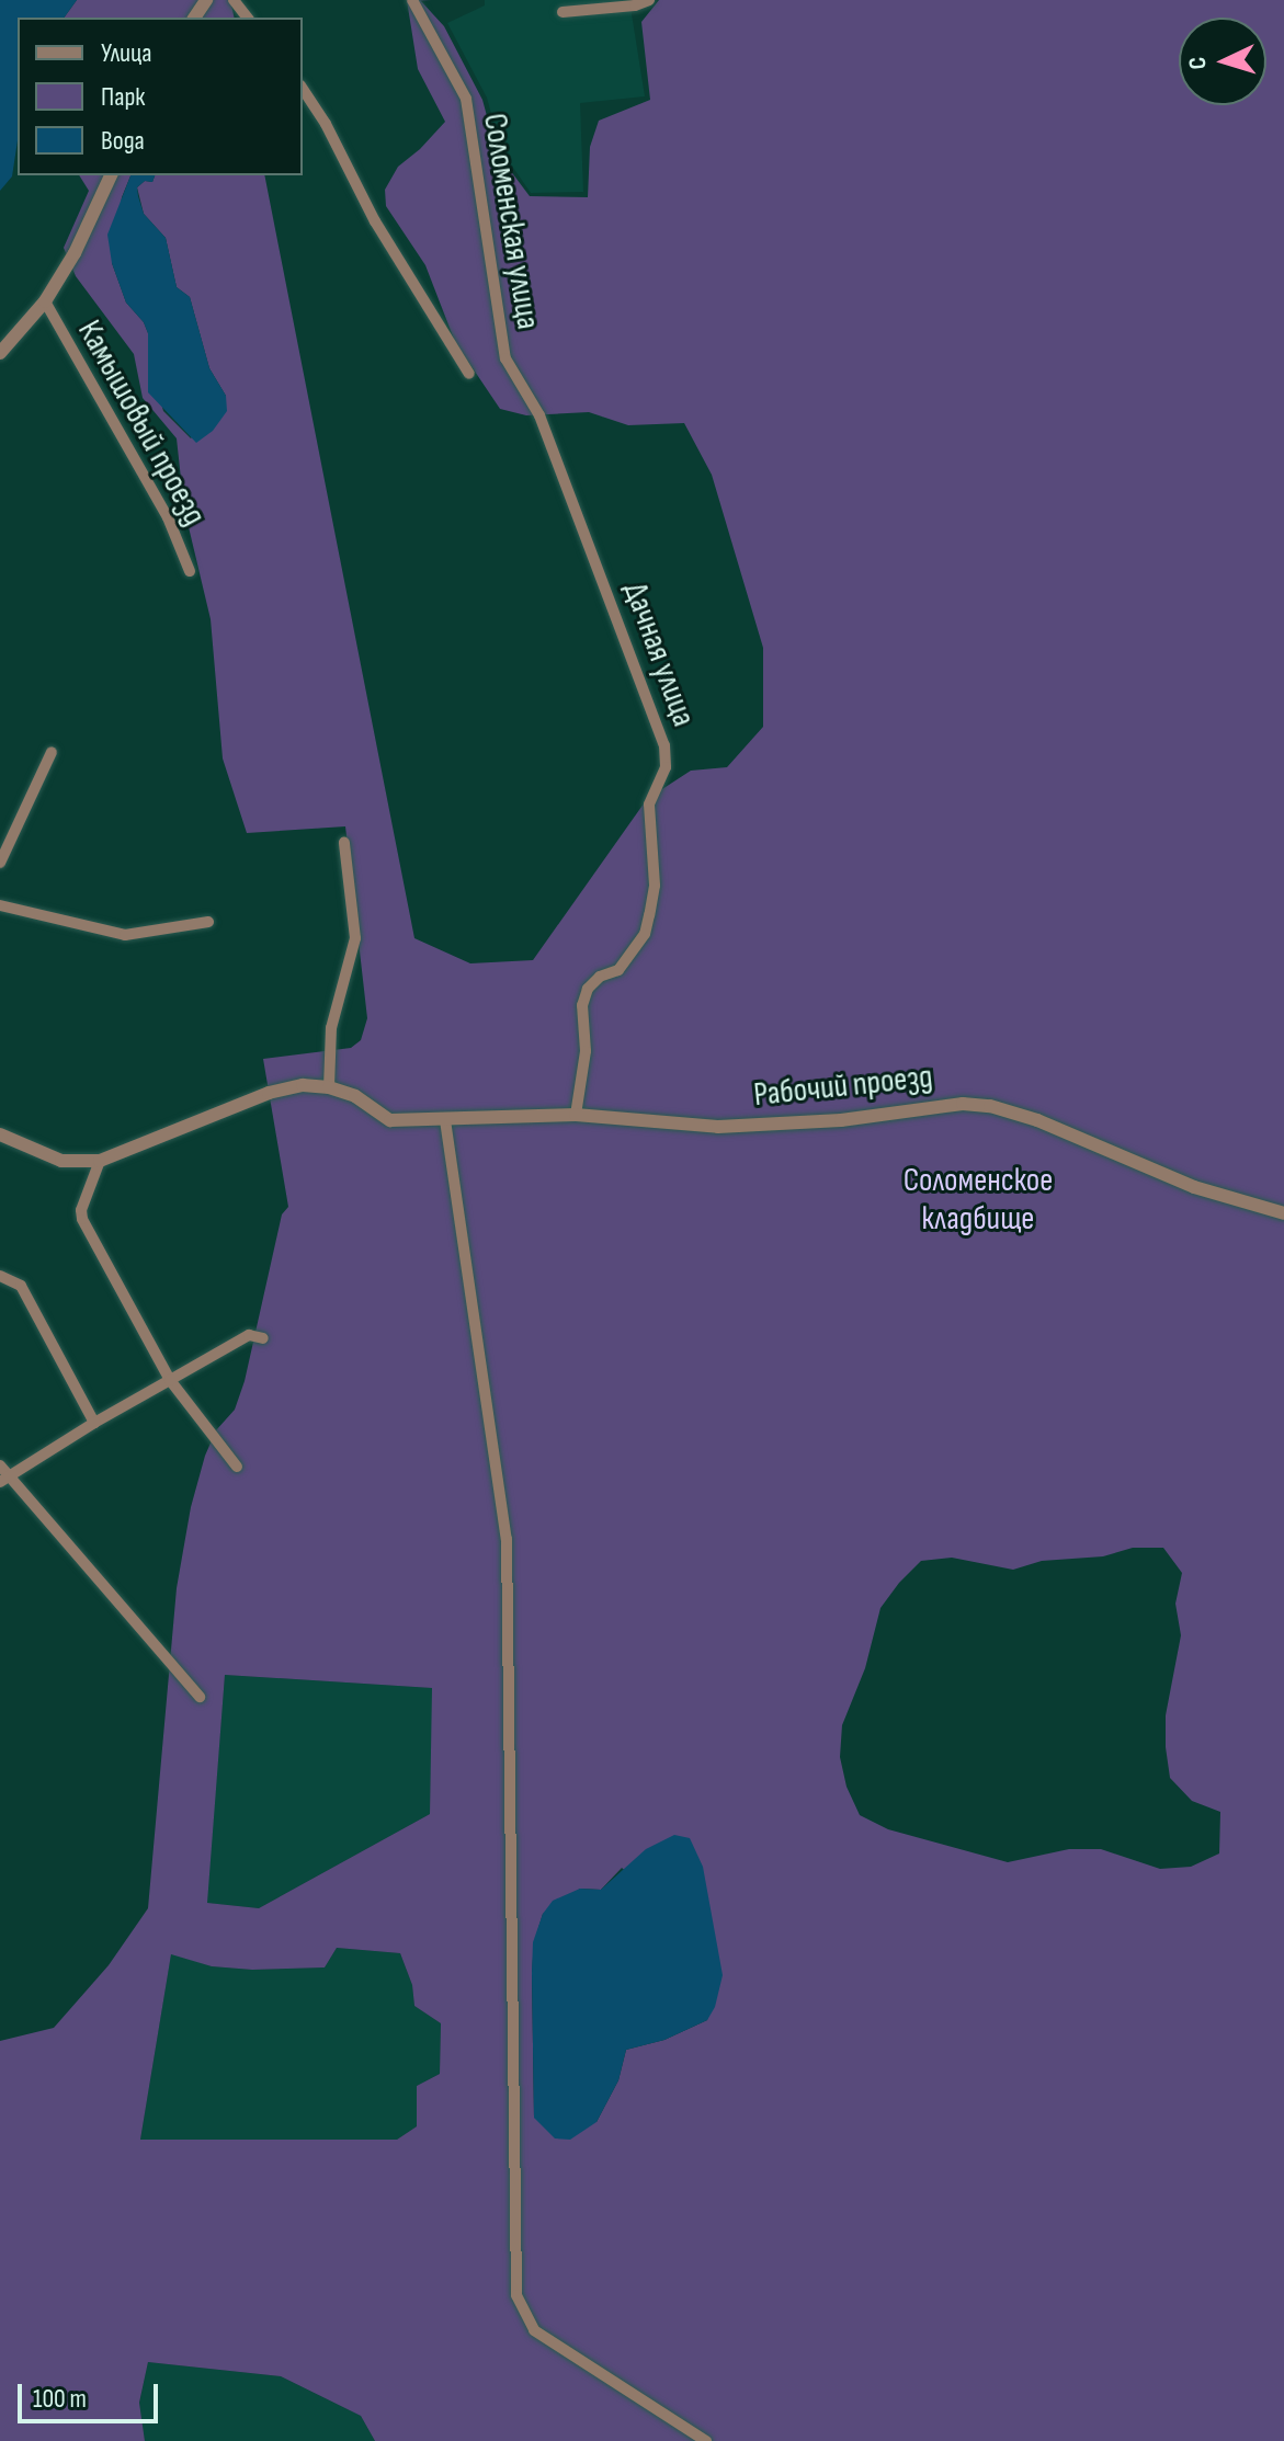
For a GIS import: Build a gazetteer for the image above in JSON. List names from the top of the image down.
{
  "streets": {
    "street": [
      "Соломенская улица",
      "Камышовый проезд",
      "Дачная улица",
      "Рабочий проезд"
    ]
  },
  "crossings": [
    ["Соломенская улица", "Дачная улица"],
    ["Дачная улица", "Рабочий проезд"]
  ],
  "parks": ["Соломенское кладбище"],
  "legend": ["Улица", "Парк", "Вода"],
  "scale_bar": "100 m",
  "north": "left"
}
